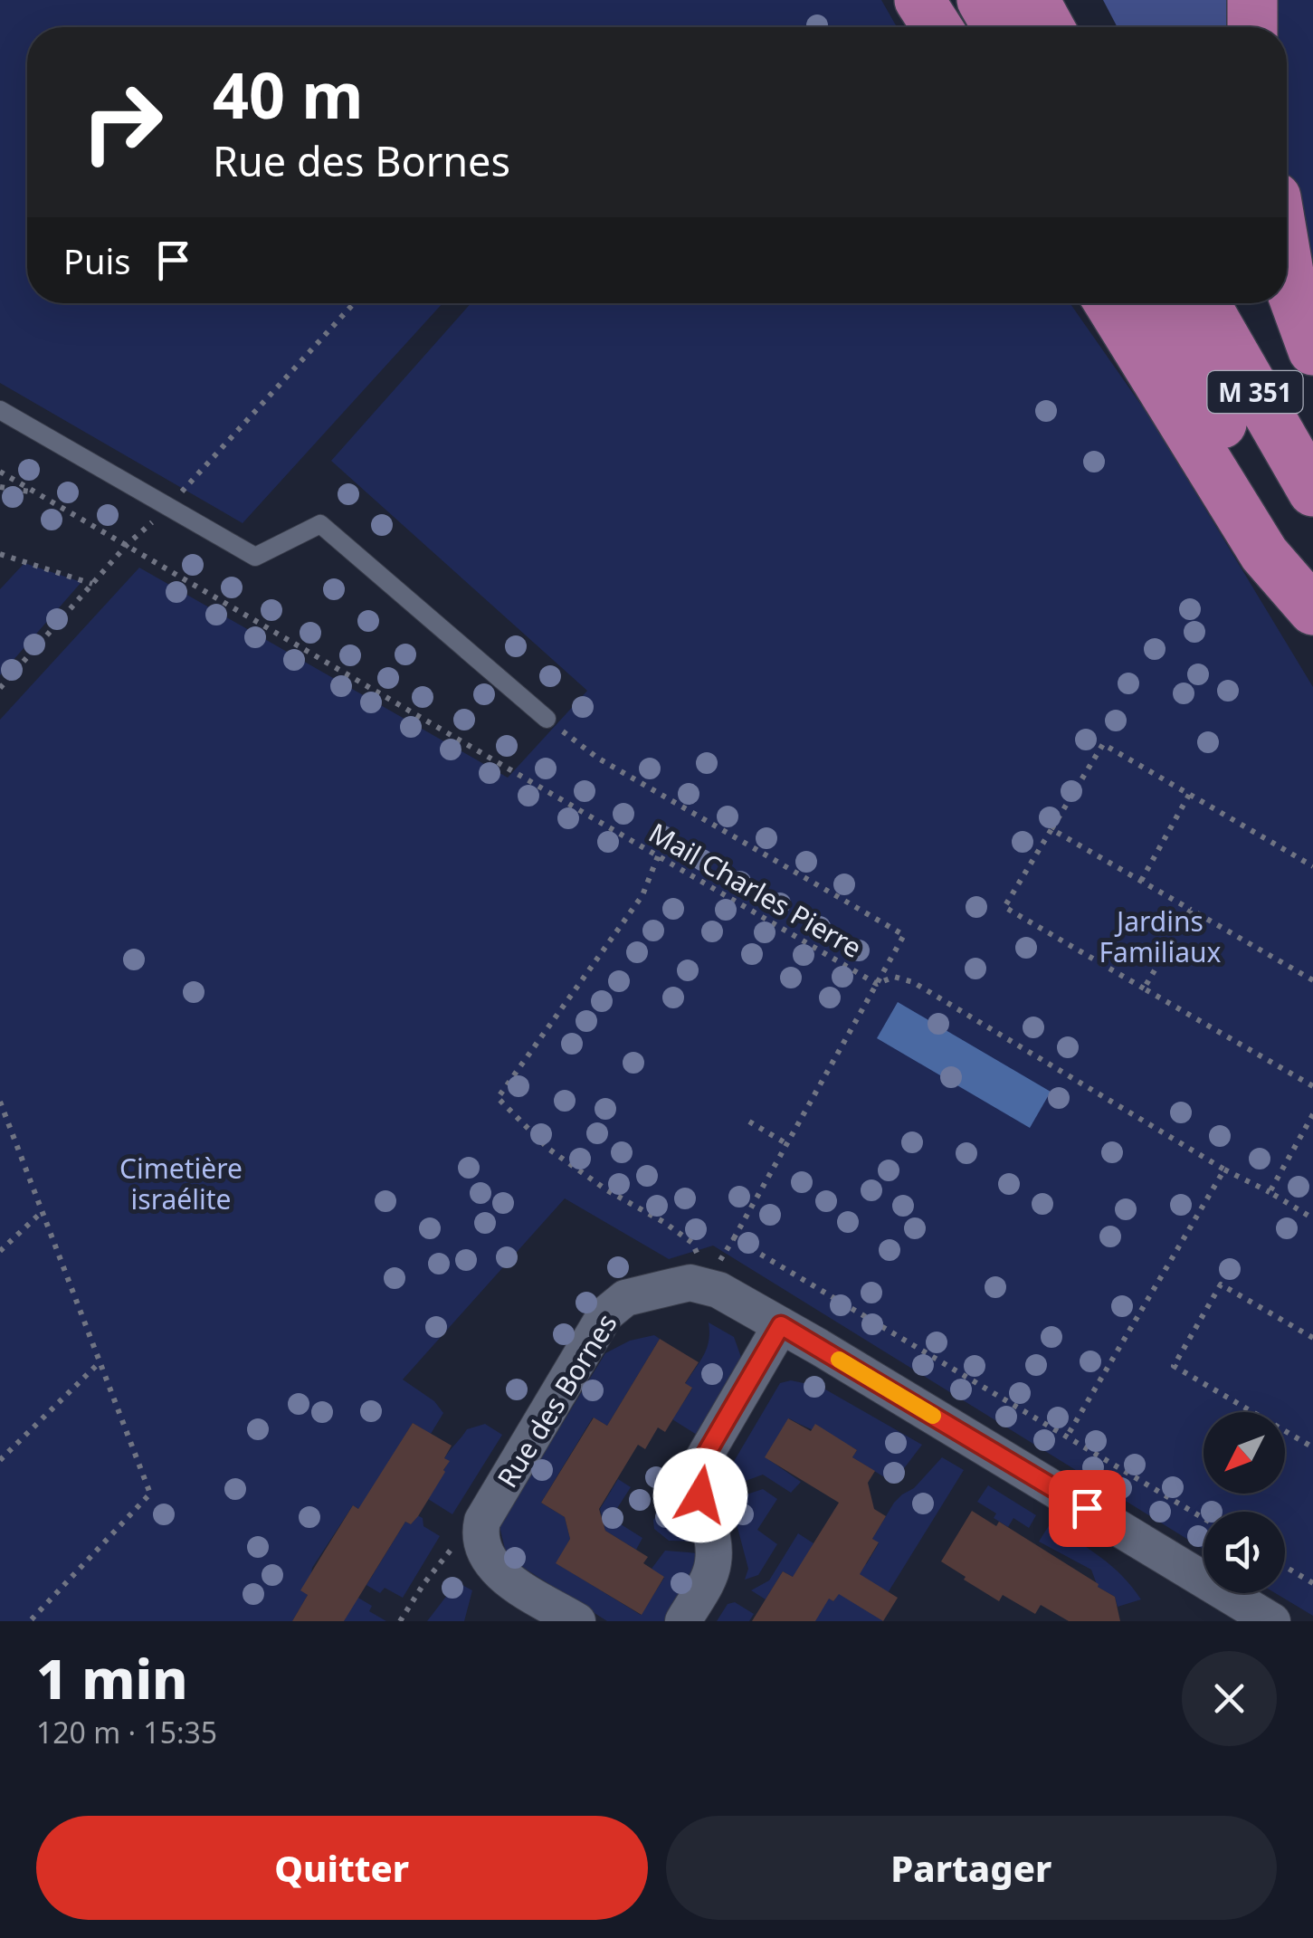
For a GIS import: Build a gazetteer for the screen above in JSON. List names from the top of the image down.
{
  "streets": {
    "highway": ["M 351"],
    "street": ["Rue des Bornes"],
    "path": ["Mail Charles Pierre"]
  },
  "parks": ["Jardins Familiaux", "Cimetière israélite"],
  "north": "bottom left",
  "page": {
    "turn": ["40 m", "Rue des Bornes"],
    "then": "Puis",
    "heading": ["1 min", "120 m · 15:35"],
    "buttons": ["Quitter", "Partager"]
  }
}
